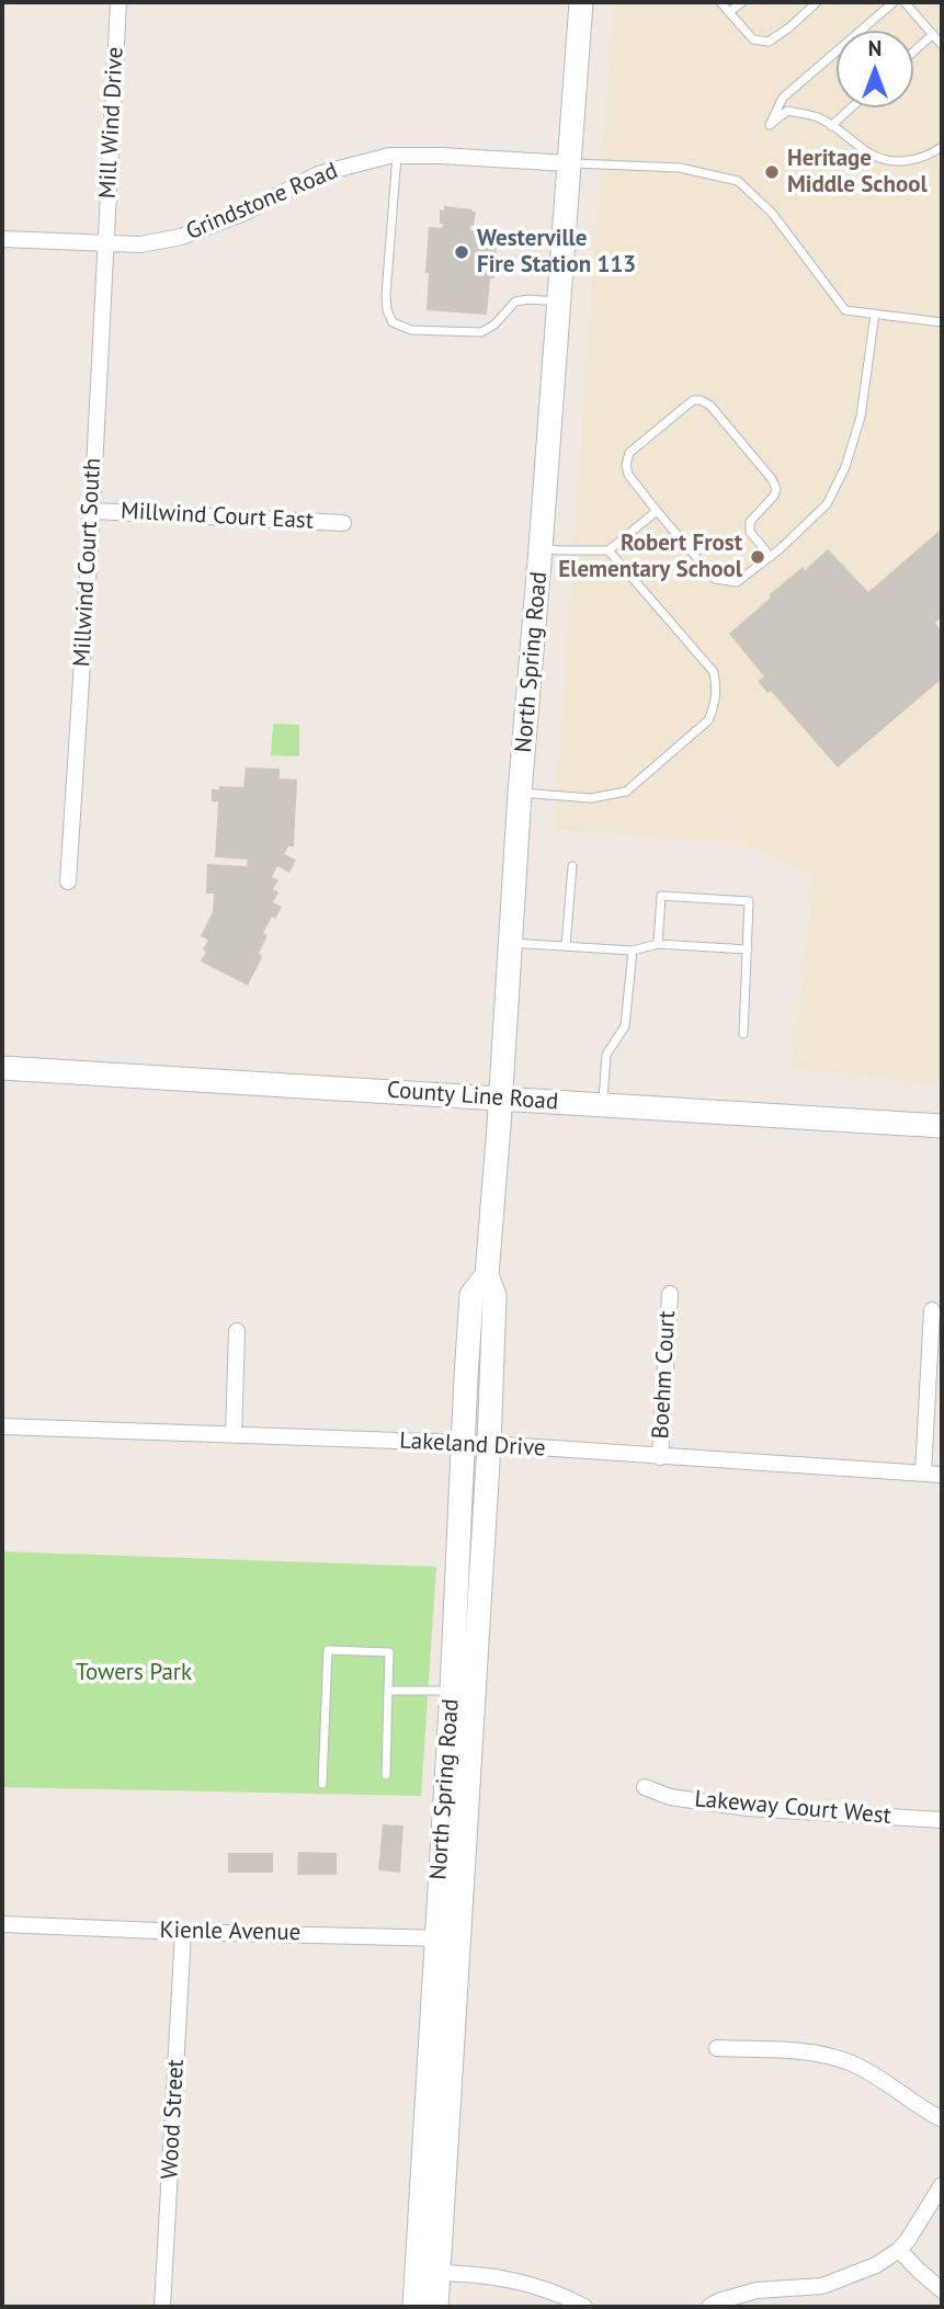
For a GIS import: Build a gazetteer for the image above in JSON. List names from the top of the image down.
{
  "streets": {
    "main road": ["North Spring Road", "County Line Road"],
    "street": [
      "Mill Wind Drive",
      "Grindstone Road",
      "Millwind Court East",
      "Millwind Court South",
      "Boehm Court",
      "Lakeland Drive",
      "Lakeway Court West",
      "Kienle Avenue",
      "Wood Street"
    ]
  },
  "crossings": [
    ["Mill Wind Drive", "Grindstone Road"],
    ["Mill Wind Drive", "Millwind Court South"],
    ["Grindstone Road", "Millwind Court South"],
    ["Grindstone Road", "North Spring Road"],
    ["Millwind Court East", "Millwind Court South"],
    ["North Spring Road", "County Line Road"],
    ["North Spring Road", "Lakeland Drive"],
    ["North Spring Road", "Kienle Avenue"],
    ["Boehm Court", "Lakeland Drive"],
    ["Kienle Avenue", "Wood Street"]
  ],
  "parks": ["Towers Park"],
  "places": ["Heritage Middle School", "Westerville Fire Station 113", "Robert Frost Elementary School"],
  "north": "top"
}
